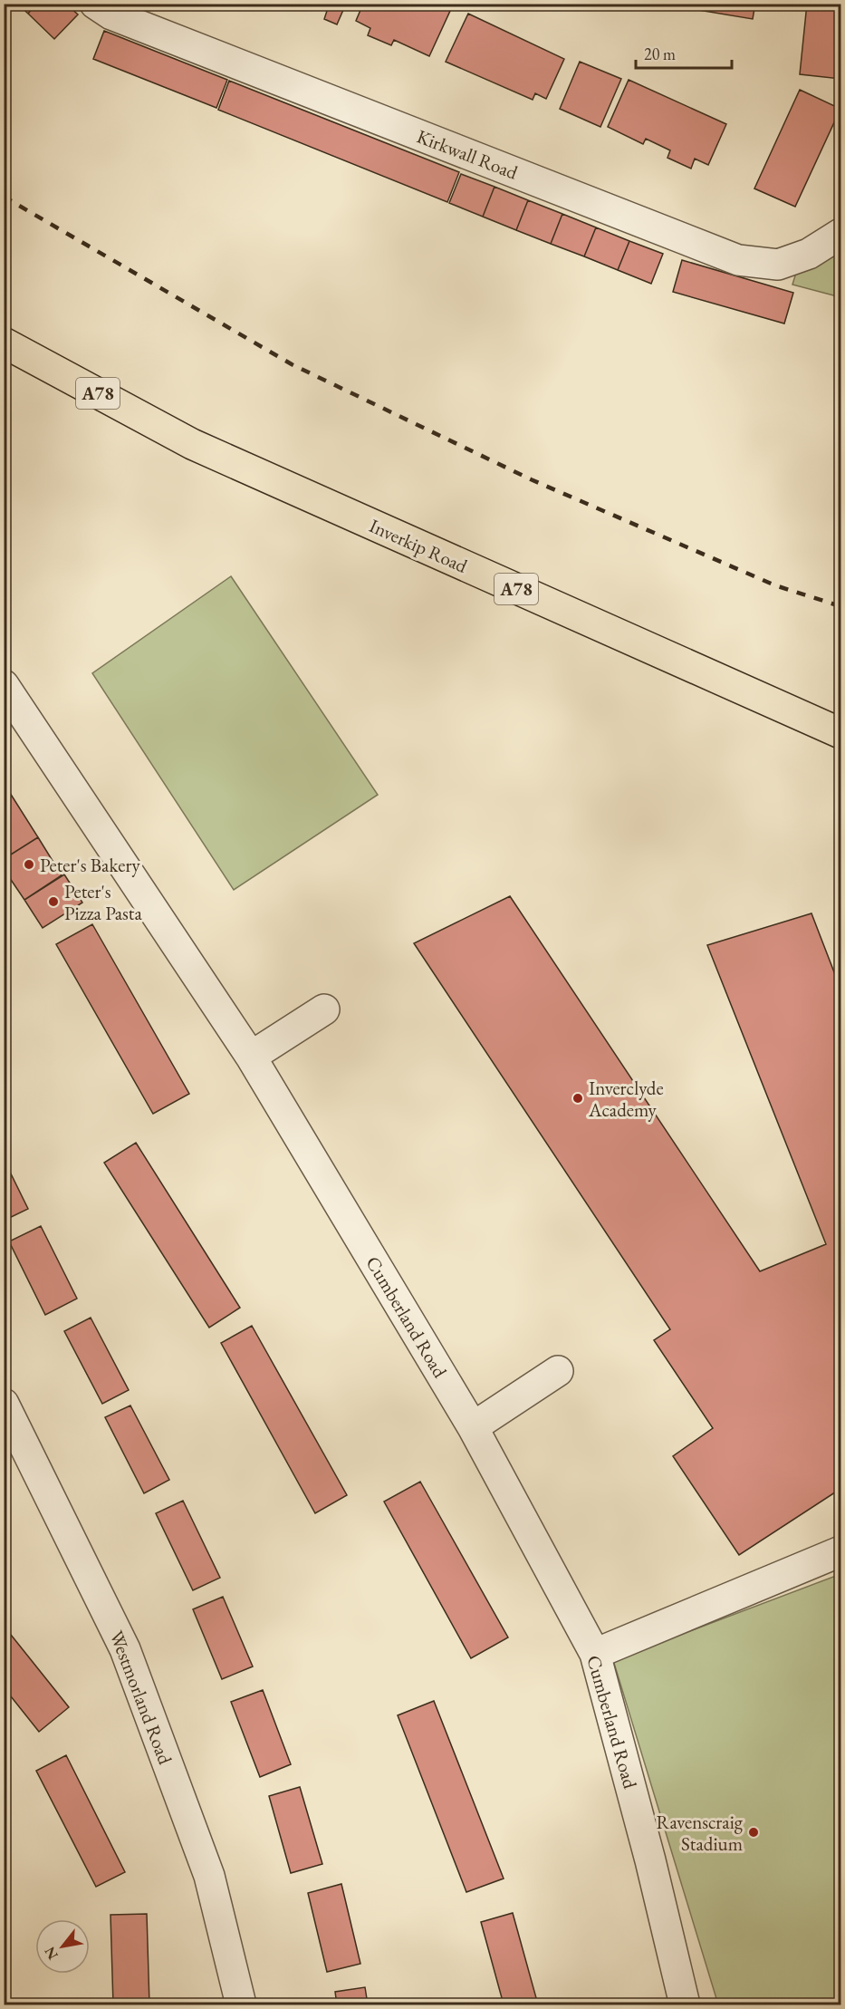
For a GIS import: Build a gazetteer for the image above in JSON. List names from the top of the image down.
{
  "streets": {
    "highway": ["A78", "Inverkip Road"],
    "street": ["Kirkwall Road", "Cumberland Road", "Westmorland Road"]
  },
  "places": [
    "Peter's Bakery",
    "Peter's Pizza Pasta",
    "Inverclyde Academy",
    "Ravenscraig Stadium"
  ],
  "scale_bar": "20 m",
  "north": "bottom left"
}
